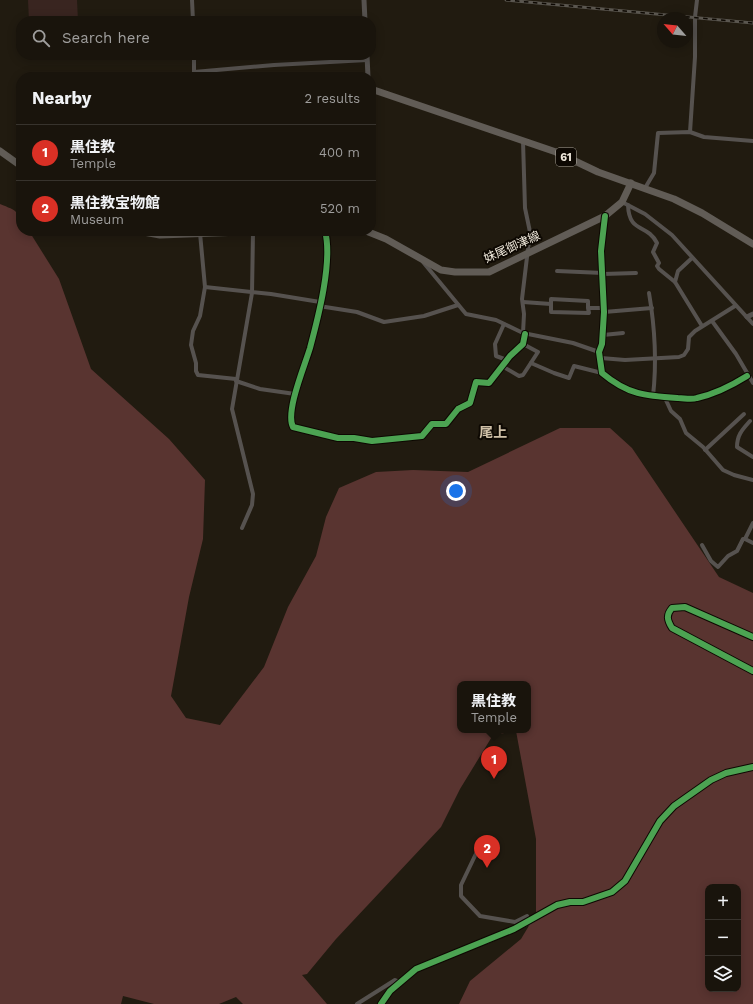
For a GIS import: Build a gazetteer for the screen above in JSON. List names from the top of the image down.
{
  "streets": {
    "main road": ["61", "妹尾御津線"]
  },
  "crossings": [
    ["61", "妹尾御津線"]
  ],
  "districts": ["尾上"],
  "north": "top left",
  "page": {
    "search": "Search here",
    "heading": ["Nearby", "2 results"],
    "list": [
      {
        "mark": "1",
        "name": "黒住教",
        "note": "Temple",
        "value": "400 m"
      },
      {
        "mark": "2",
        "name": "黒住教宝物館",
        "note": "Museum",
        "value": "520 m"
      }
    ],
    "popup": ["黒住教", "Temple"],
    "pins": ["1", "2"],
    "map_buttons": ["+", "−"]
  }
}
